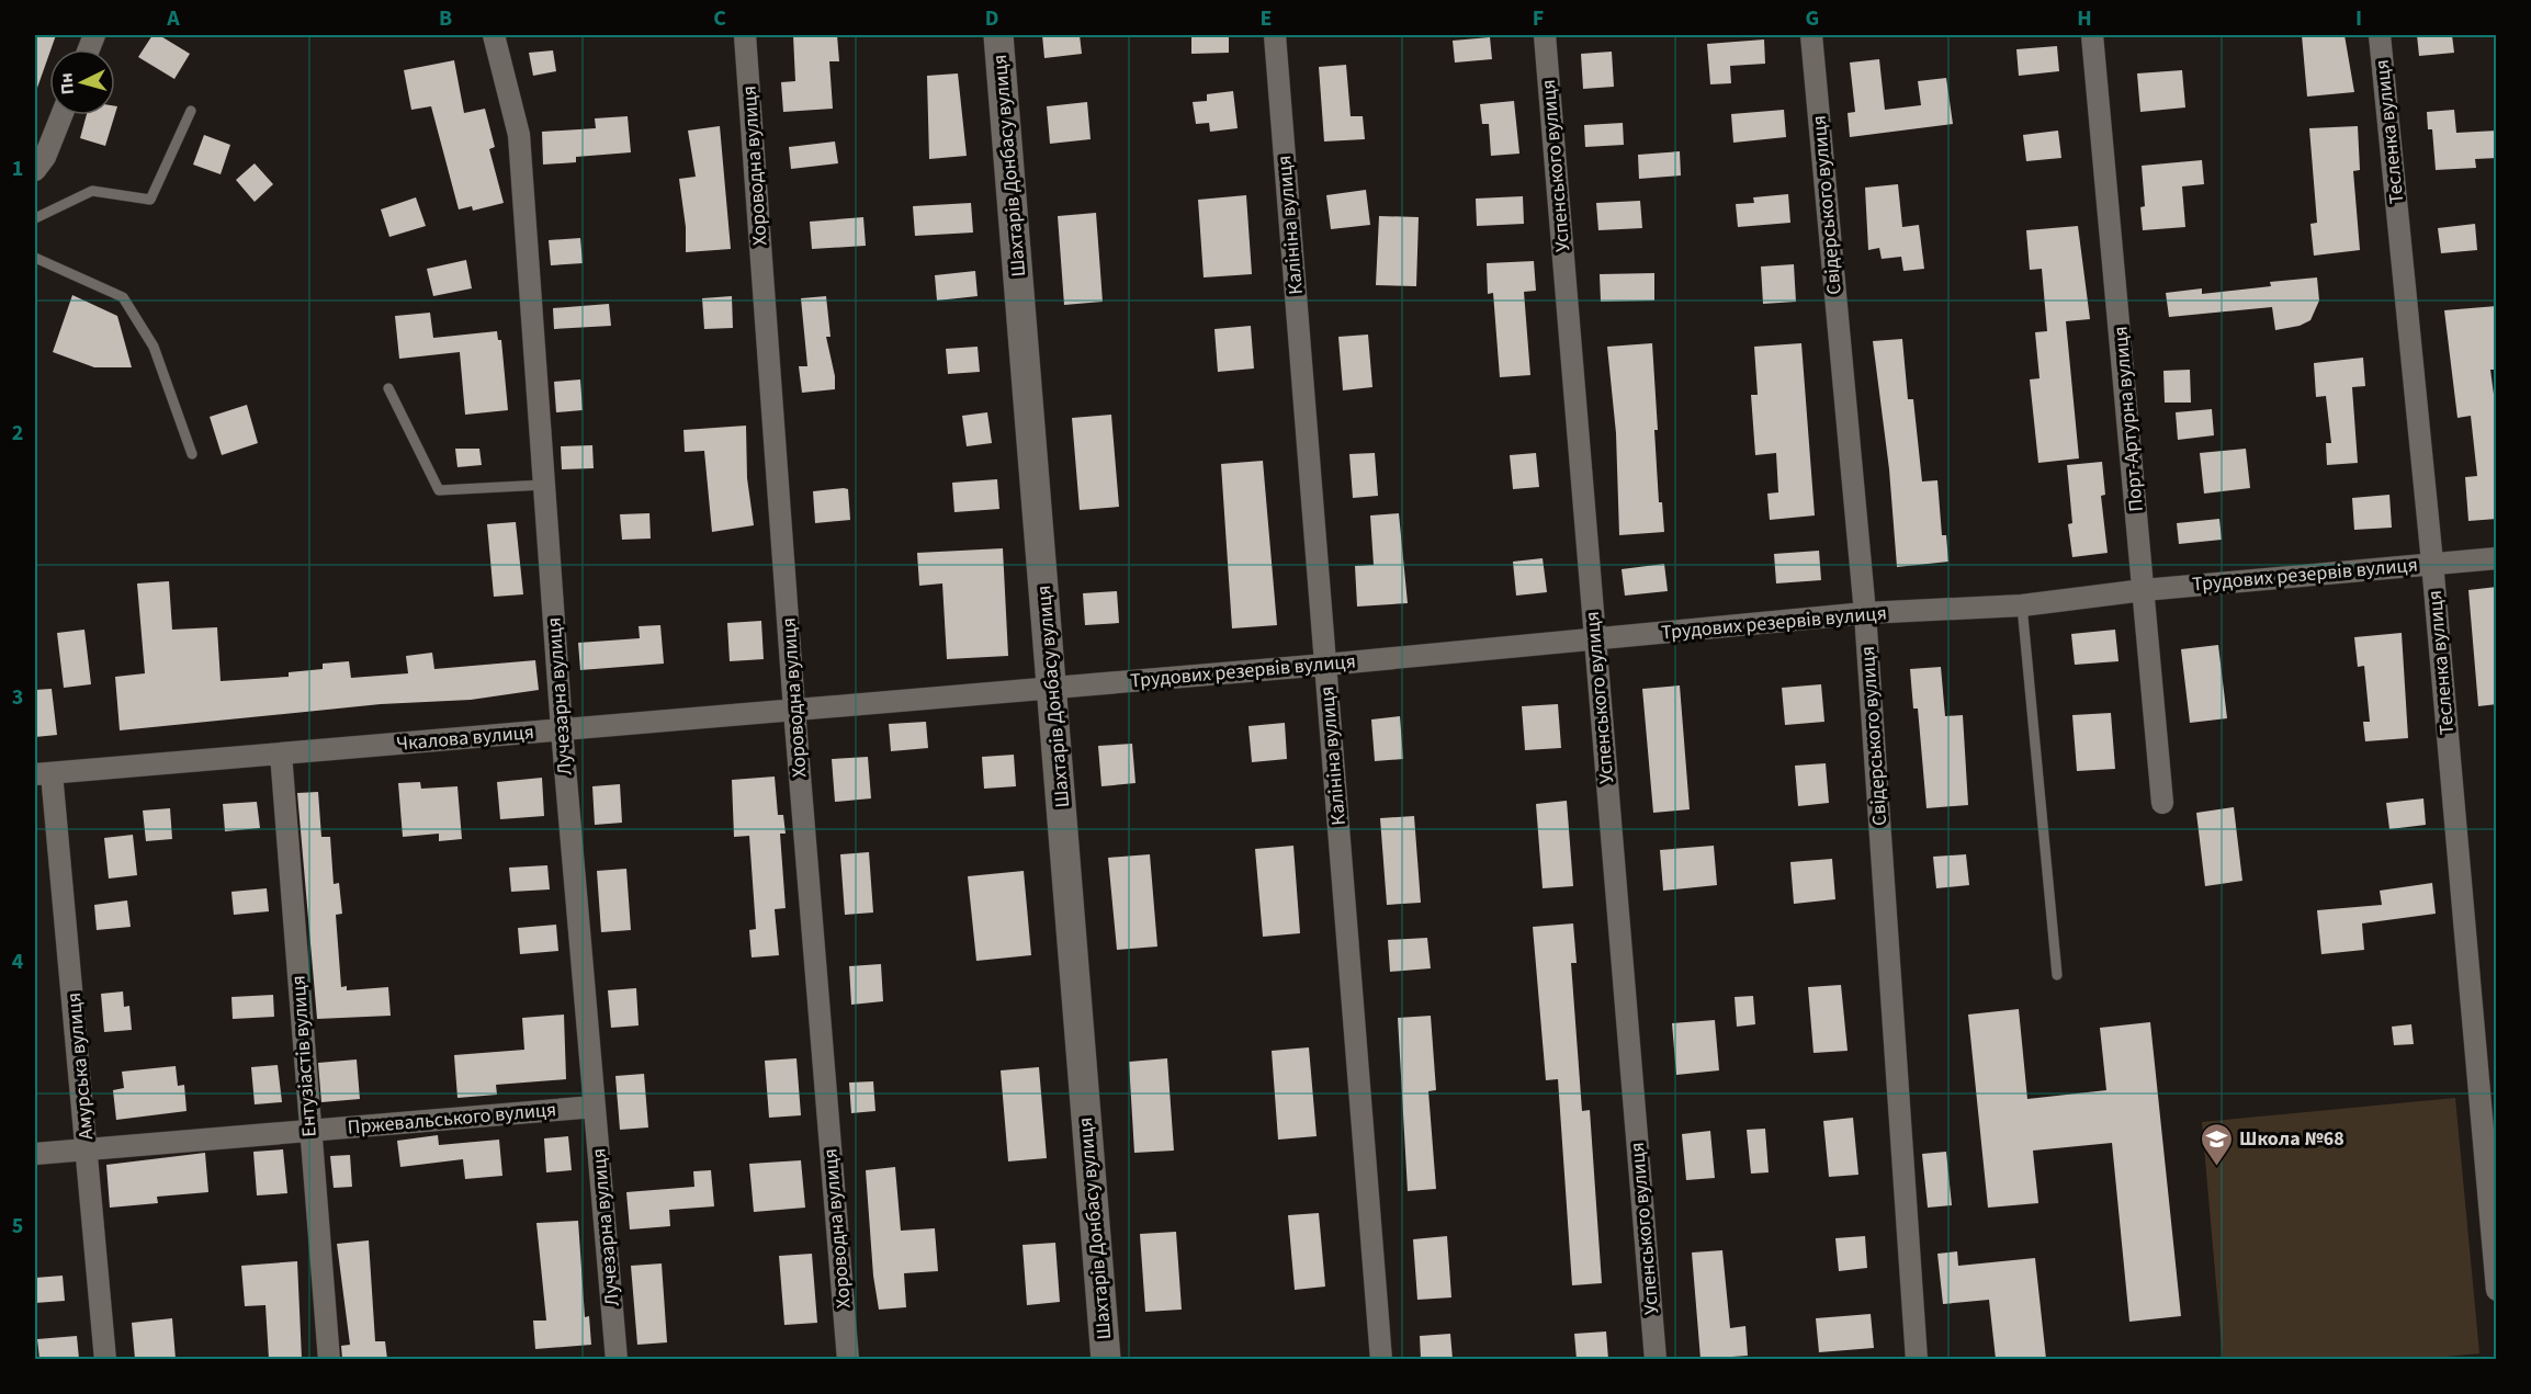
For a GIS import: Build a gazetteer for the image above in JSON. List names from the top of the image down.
{
  "streets": {
    "street": [
      "Тесленка вулиця",
      "Хороводна вулиця",
      "Шахтарів Донбасу вулиця",
      "Успенського вулиця",
      "Свідерського вулиця",
      "Калініна вулиця",
      "Порт-Артурна вулиця",
      "Трудових резервів вулиця",
      "Лучезарна вулиця",
      "Чкалова вулиця",
      "Ентузіастів вулиця",
      "Амурська вулиця",
      "Пржевальського вулиця"
    ]
  },
  "crossings": [
    ["Тесленка вулиця", "Трудових резервів вулиця"],
    ["Хороводна вулиця", "Чкалова вулиця"],
    ["Шахтарів Донбасу вулиця", "Трудових резервів вулиця"],
    ["Шахтарів Донбасу вулиця", "Чкалова вулиця"],
    ["Успенського вулиця", "Трудових резервів вулиця"],
    ["Свідерського вулиця", "Трудових резервів вулиця"],
    ["Калініна вулиця", "Трудових резервів вулиця"],
    ["Порт-Артурна вулиця", "Трудових резервів вулиця"],
    ["Трудових резервів вулиця", "Чкалова вулиця"],
    ["Лучезарна вулиця", "Чкалова вулиця"],
    ["Лучезарна вулиця", "Пржевальського вулиця"],
    ["Чкалова вулиця", "Ентузіастів вулиця"],
    ["Чкалова вулиця", "Амурська вулиця"],
    ["Ентузіастів вулиця", "Пржевальського вулиця"],
    ["Амурська вулиця", "Пржевальського вулиця"]
  ],
  "places": {
    "school or university": ["Школа №68"]
  },
  "north": "left",
  "grid": {
    "columns": [
      "A",
      "B",
      "C",
      "D",
      "E",
      "F",
      "G",
      "H",
      "I"
    ],
    "rows": [
      "1",
      "2",
      "3",
      "4",
      "5"
    ]
  }
}
